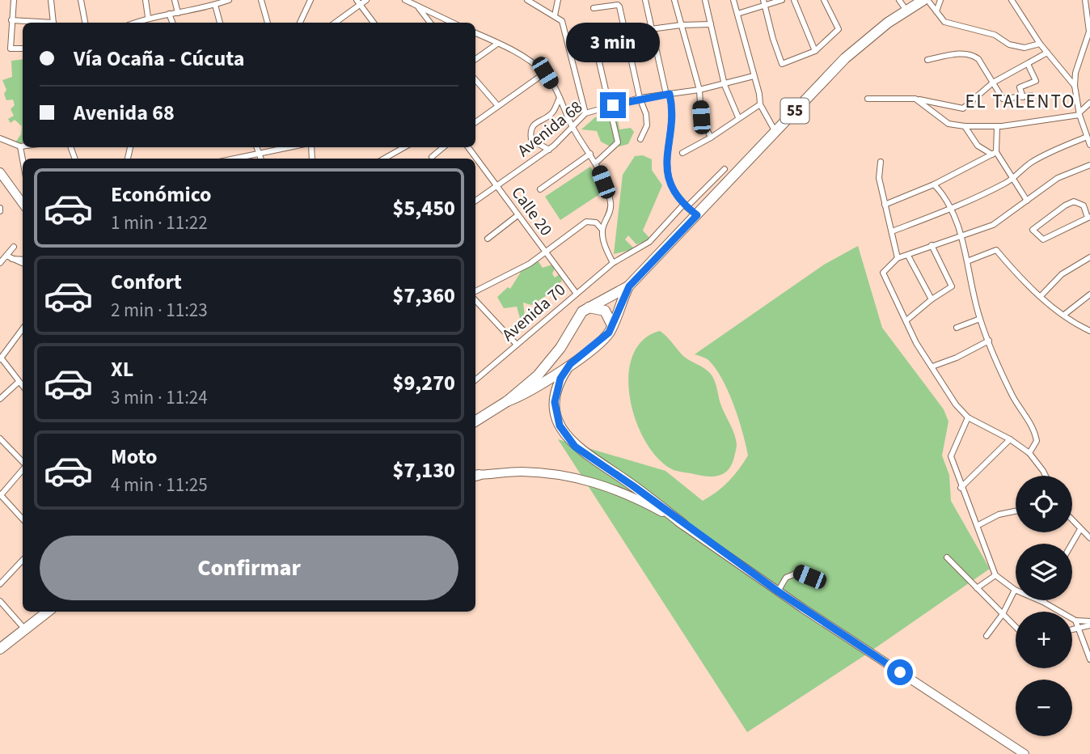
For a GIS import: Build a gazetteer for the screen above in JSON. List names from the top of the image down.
{
  "streets": {
    "highway": ["55"],
    "street": ["Avenida 68", "Calle 20", "Avenida 70"]
  },
  "crossings": [
    ["Avenida 68", "Calle 20"],
    ["Calle 20", "Avenida 70"]
  ],
  "districts": ["EL TALENTO"],
  "page": {
    "bubble": "3 min",
    "banner": ["Vía Ocaña - Cúcuta", "Avenida 68"],
    "list": [
      {
        "name": "Económico",
        "note": "1 min · 11:22",
        "value": "$5,450"
      },
      {
        "name": "Confort",
        "note": "2 min · 11:23",
        "value": "$7,360"
      },
      {
        "name": "XL",
        "note": "3 min · 11:24",
        "value": "$9,270"
      },
      {
        "name": "Moto",
        "note": "4 min · 11:25",
        "value": "$7,130"
      }
    ],
    "map_buttons": ["+", "−"],
    "buttons": "Confirmar"
  }
}
